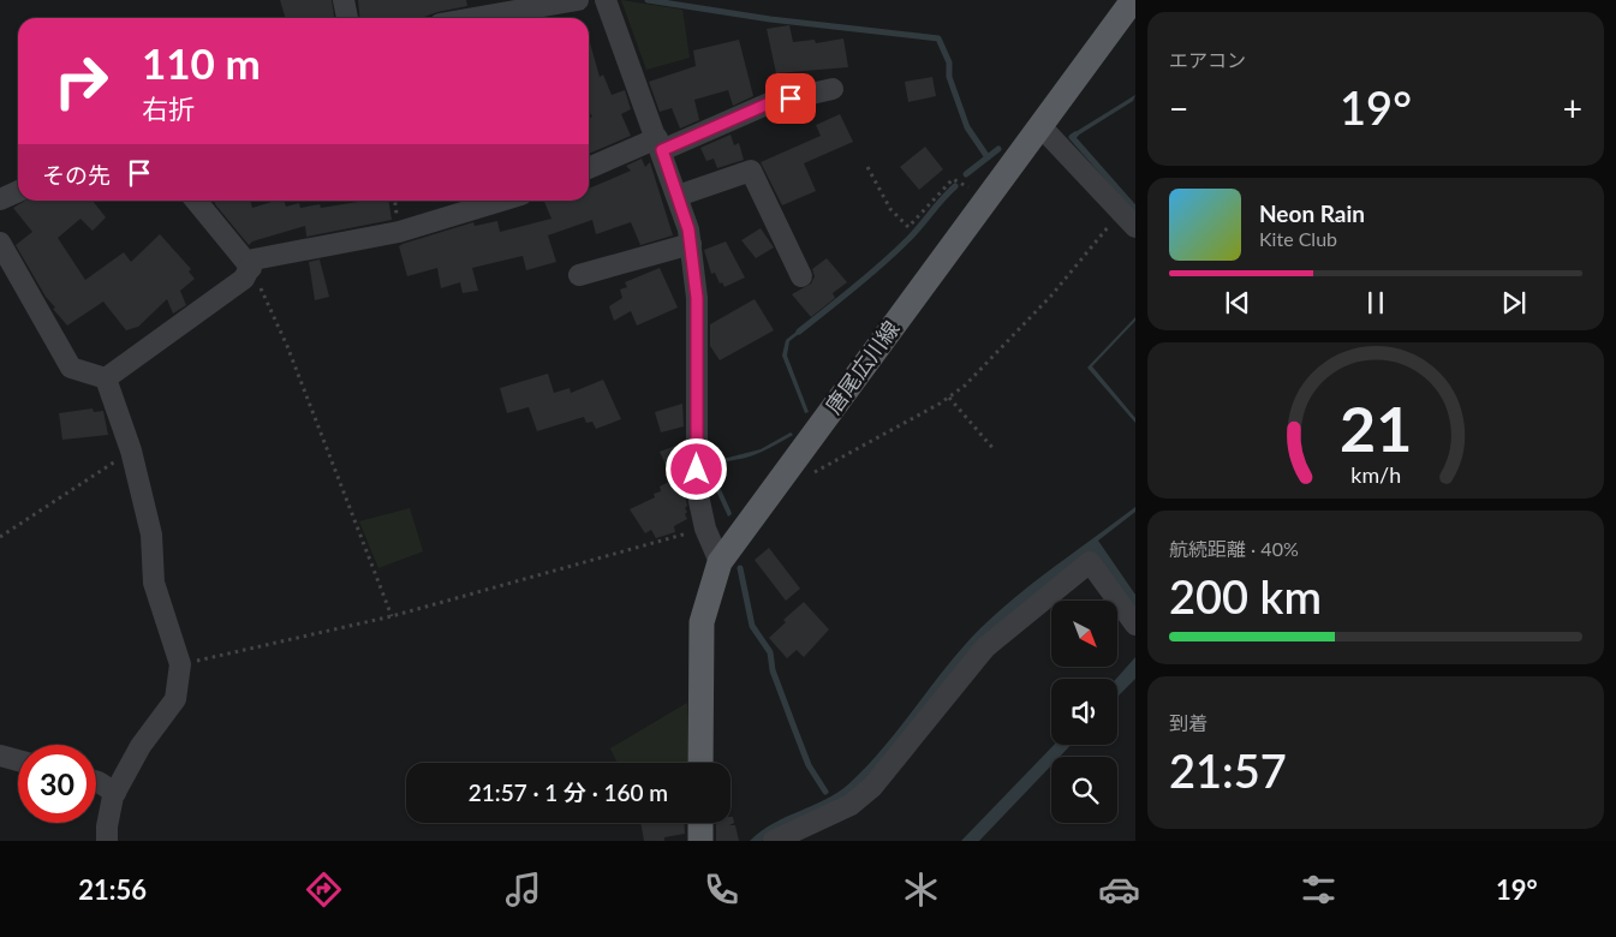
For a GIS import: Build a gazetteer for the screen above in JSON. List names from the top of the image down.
{
  "streets": {
    "main road": ["唐尾広川線"]
  },
  "north": "bottom right",
  "page": {
    "tile": [
      "エアコン",
      ["航続距離 · 40%", "200 km"],
      ["到着", "21:57"]
    ],
    "turn": ["110 m", "右折"],
    "heat": ["−", "19°", "+"],
    "then": "その先",
    "song": ["Neon Rain", "Kite Club"],
    "limit": "30",
    "trip": "21:57 · 1 分 · 160 m",
    "tabs": ["21:56", "19°"],
    "gauge": ["21", "km/h"]
  }
}
